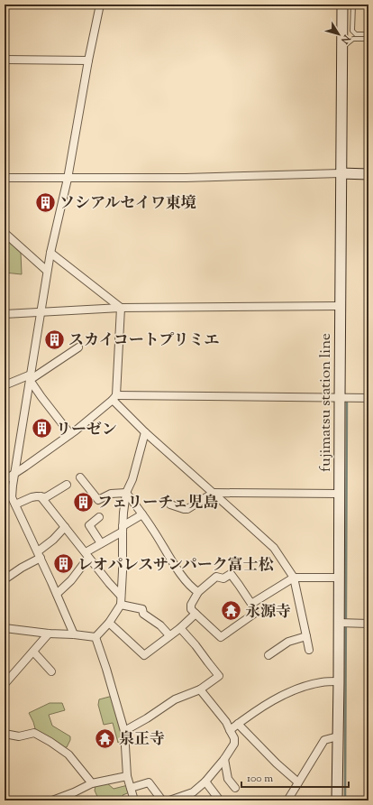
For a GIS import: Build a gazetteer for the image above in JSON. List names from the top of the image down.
{
  "streets": {
    "main road": ["fujimatsu station line"]
  },
  "places": {
    "building": [
      "ソシアルセイワ東境",
      "スカイコートプリミエ",
      "リーゼン",
      "フェリーチェ児島",
      "レオパレスサンパーク富士松"
    ],
    "temple": ["永源寺", "泉正寺"]
  },
  "scale_bar": "100 m",
  "north": "bottom right"
}
